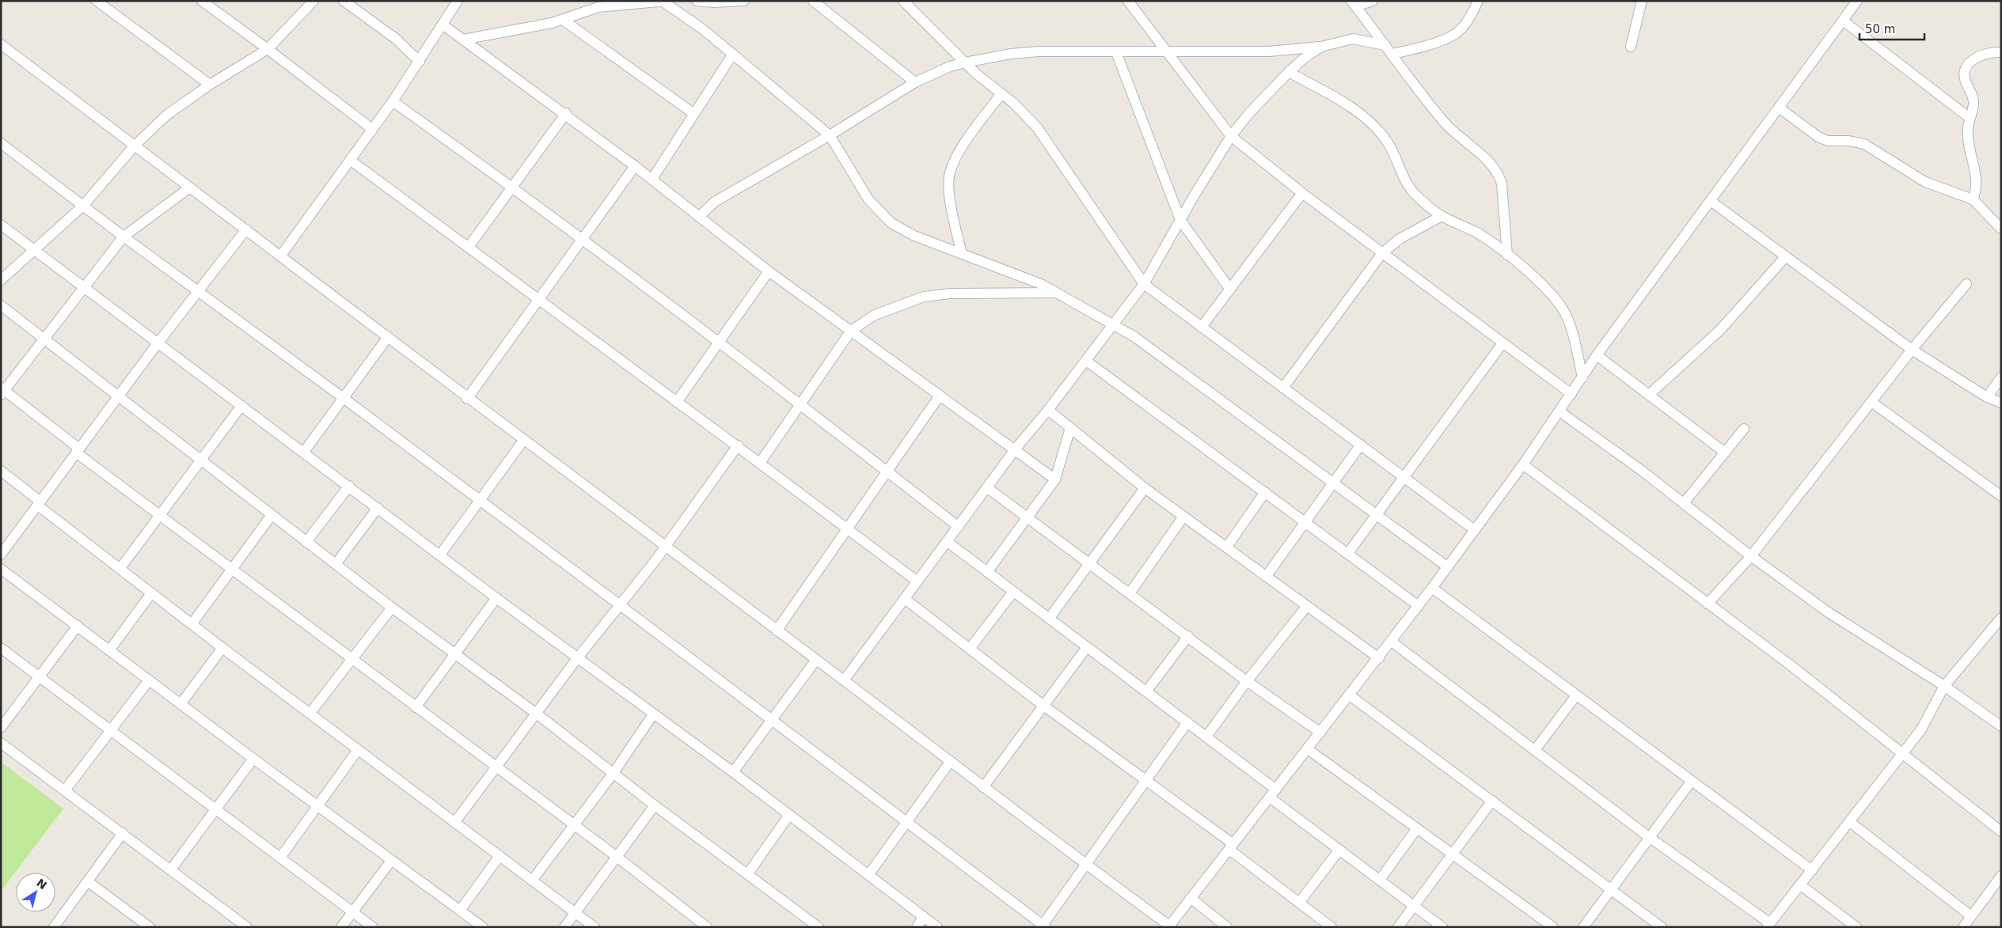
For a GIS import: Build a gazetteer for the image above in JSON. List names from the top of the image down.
{
  "scale_bar": "50 m",
  "north": "top right"
}
